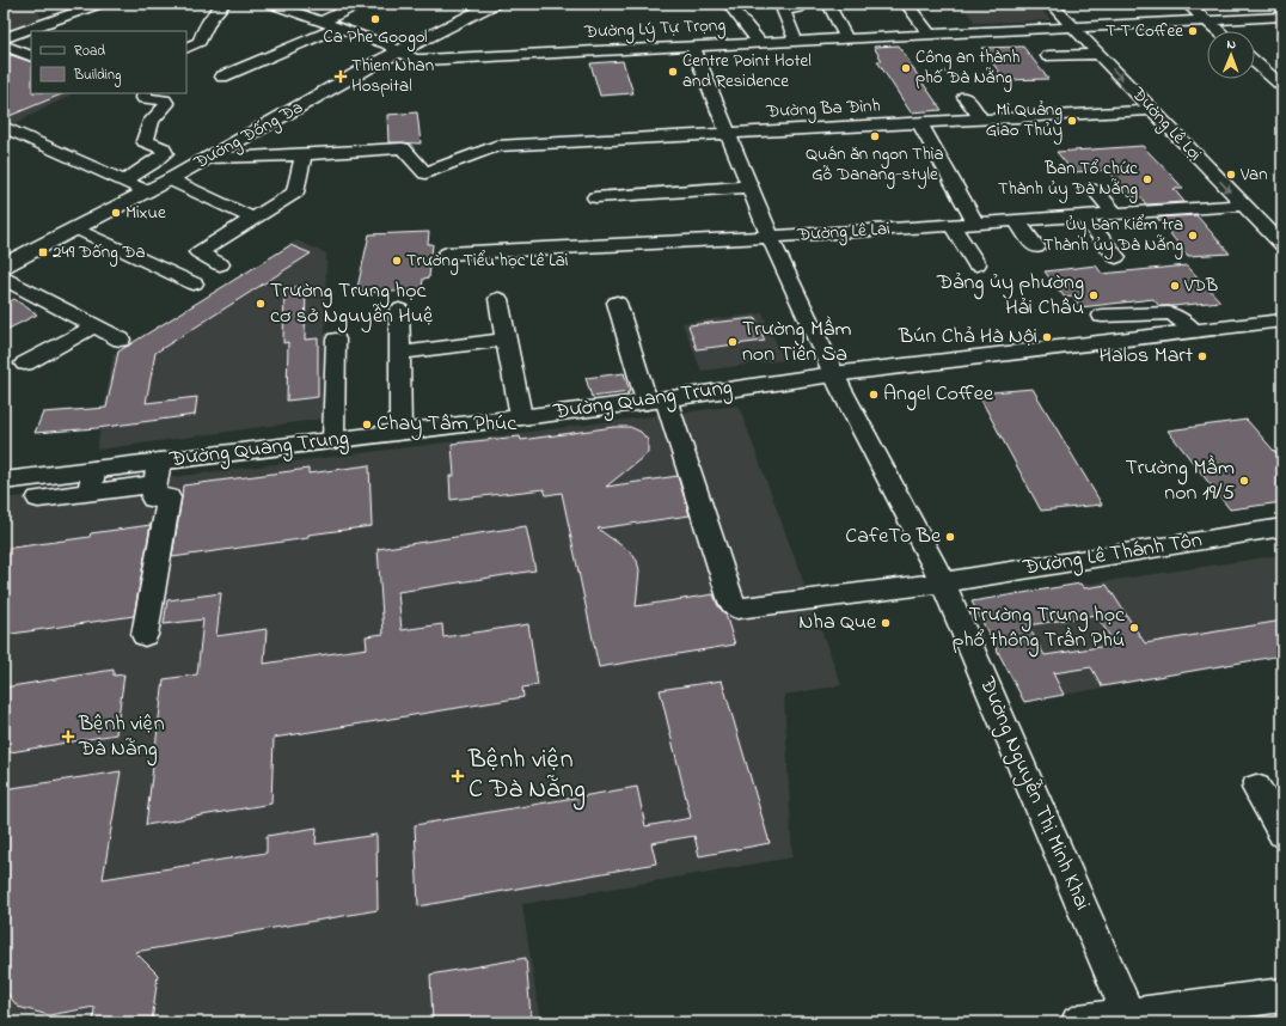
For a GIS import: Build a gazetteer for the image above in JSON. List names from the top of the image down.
{
  "streets": {
    "main road": ["Đường Đống Đa", "Đường Quang Trung"],
    "street": [
      "Đường Lý Tự Trọng",
      "Đường Ba Đình",
      "Đường Lê Lợi",
      "Đường Lê Lai",
      "Đường Lê Thánh Tôn",
      "Đường Nguyễn Thị Minh Khai"
    ]
  },
  "crossings": [
    ["Đường Lý Tự Trọng", "Đường Lê Lợi"],
    ["Đường Lý Tự Trọng", "Đường Đống Đa"],
    ["Đường Lý Tự Trọng", "Đường Nguyễn Thị Minh Khai"],
    ["Đường Ba Đình", "Đường Lê Lợi"],
    ["Đường Ba Đình", "Đường Nguyễn Thị Minh Khai"],
    ["Đường Lê Lợi", "Đường Lê Lai"],
    ["Đường Lê Lai", "Đường Nguyễn Thị Minh Khai"],
    ["Đường Quang Trung", "Đường Lê Thánh Tôn"],
    ["Đường Quang Trung", "Đường Nguyễn Thị Minh Khai"],
    ["Đường Lê Thánh Tôn", "Đường Nguyễn Thị Minh Khai"]
  ],
  "places": {
    "other": [
      "Ca Phe Googol",
      "T T Coffee",
      "Công an thành phố Đà Nẵng",
      "Centre Point Hotel and Residence",
      "Mì Quảng Giao Thủy",
      "Quán ăn ngon Thìa Gỗ Danang-style",
      "Van",
      "Ban Tổ chức Thành ủy Đà Nẵng",
      "Mixue",
      "Ủy ban Kiểm tra Thành ủy Đà Nẵng",
      "Trường Tiểu học Lê Lai",
      "VDB",
      "Đảng ủy phường Hải Châu",
      "Trường Trung học cơ sở Nguyễn Huệ",
      "Bún Chả Hà Nội",
      "Trường Mầm non Tiên Sa",
      "Halos Mart",
      "Angel Coffee",
      "Chay Tâm Phúc",
      "Trường Mầm non 19/5",
      "CafeTo Be",
      "Nha Que",
      "Trường Trung học phổ thông Trần Phú"
    ],
    "health": ["Thien Nhan Hospital", "Bệnh viện Đà Nẵng", "Bệnh viện C Đà Nẵng"],
    "transit": ["249 Đống Đa"]
  },
  "legend": ["Road", "Building"],
  "north": "top"
}
